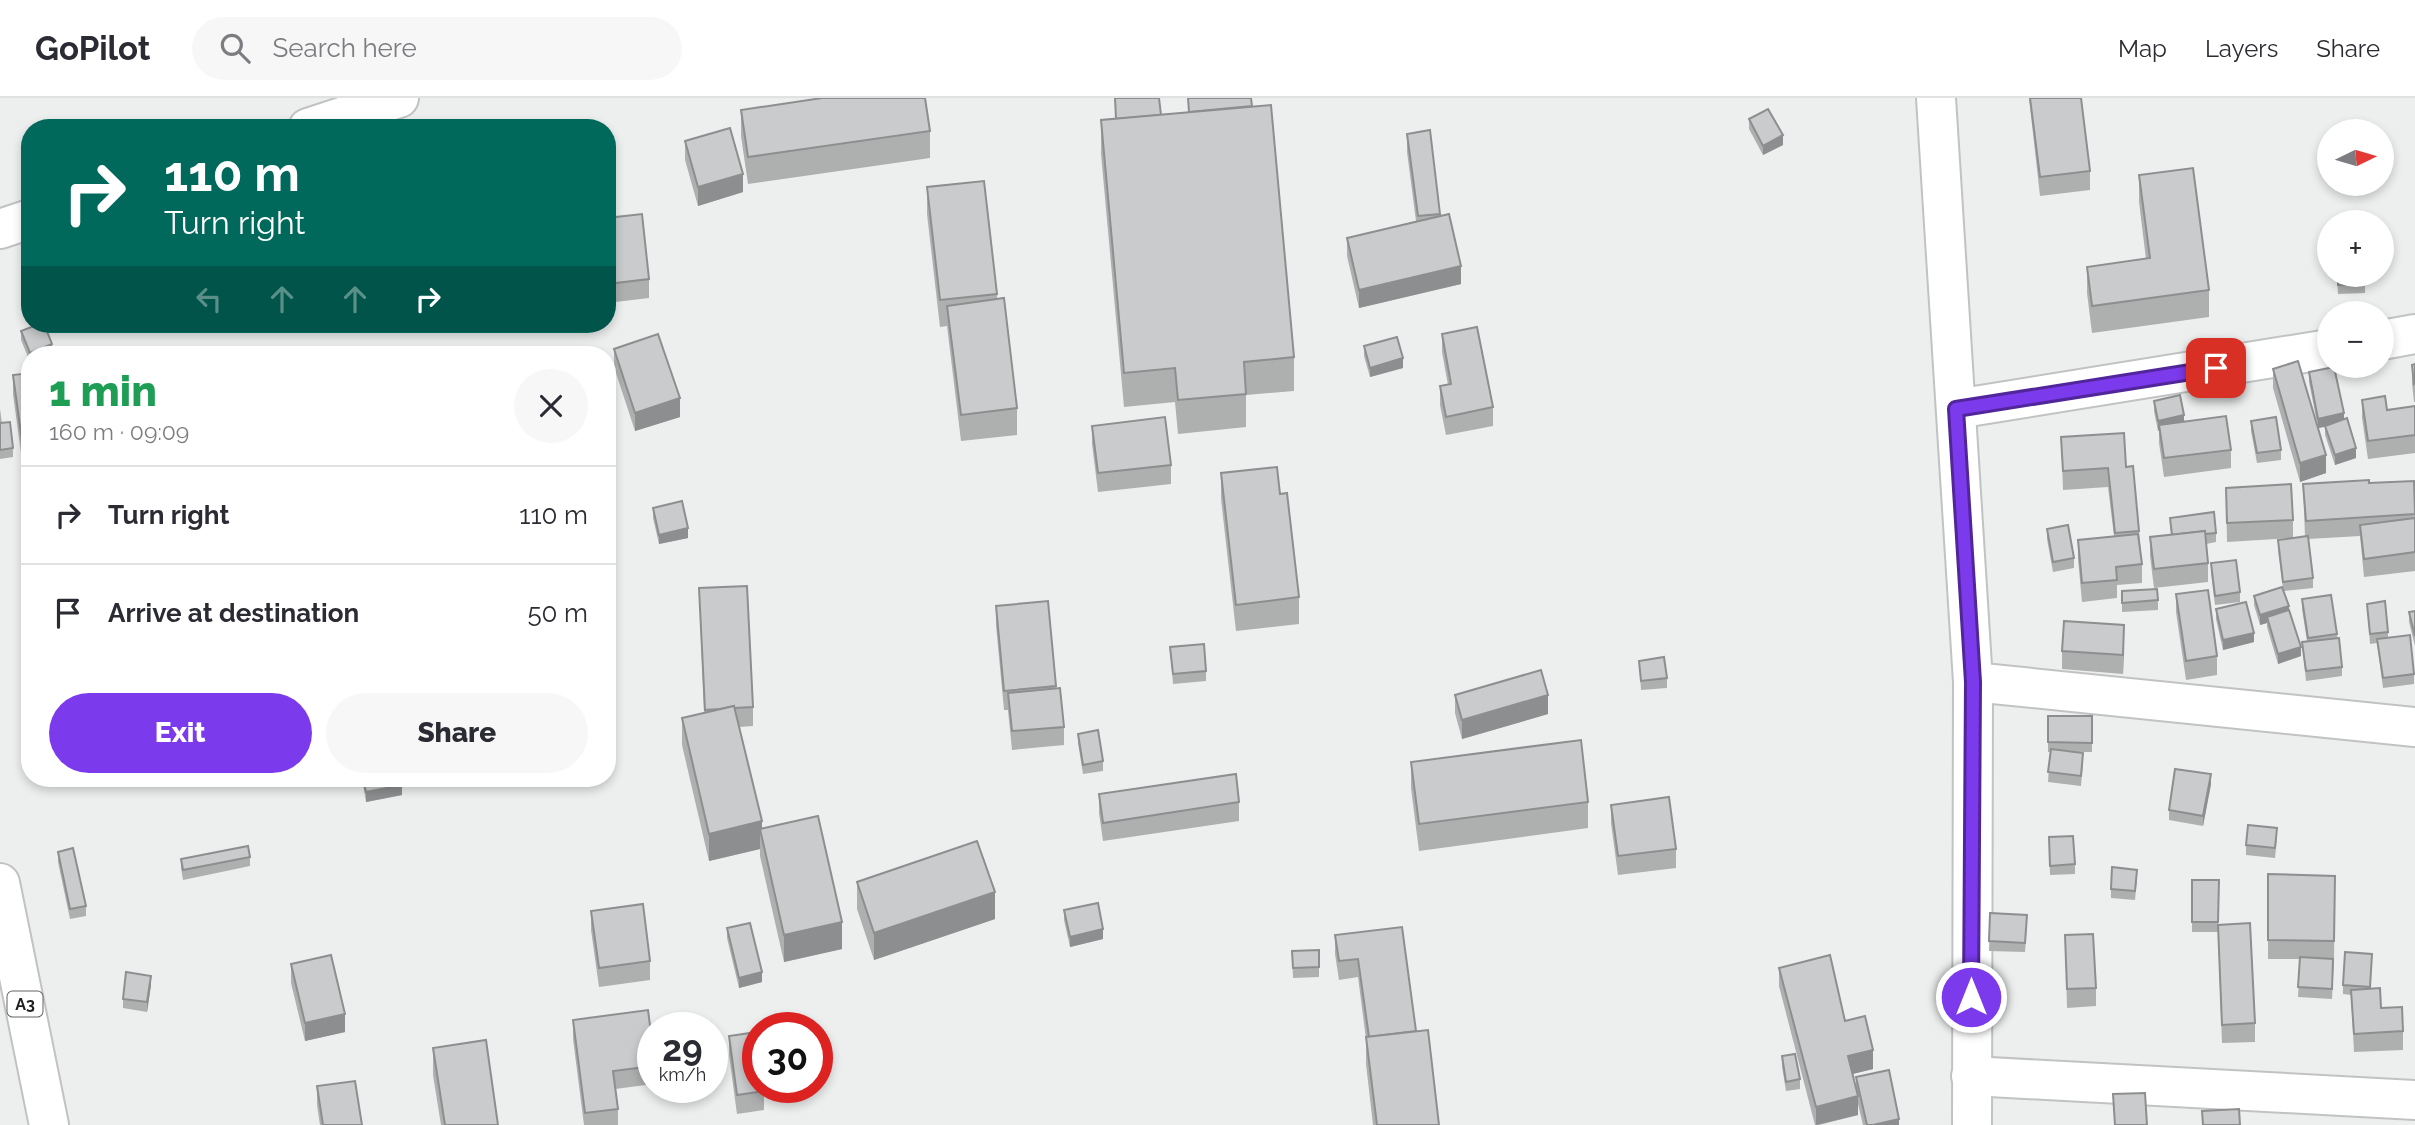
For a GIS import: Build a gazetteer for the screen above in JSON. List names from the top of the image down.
{
  "streets": {
    "main road": ["A3"]
  },
  "north": "right",
  "page": {
    "header": "GoPilot",
    "search": "Search here",
    "nav": ["Map", "Layers", "Share"],
    "map_buttons": ["+", "−"],
    "turn": ["110 m", "Turn right"],
    "heading": ["1 min", "160 m · 09:09"],
    "list": [
      {
        "name": "Turn right",
        "value": "110 m"
      },
      {
        "name": "Arrive at destination",
        "value": "50 m"
      }
    ],
    "buttons": ["Exit", "Share"],
    "speed": "29 km/h",
    "limit": "30"
  }
}
